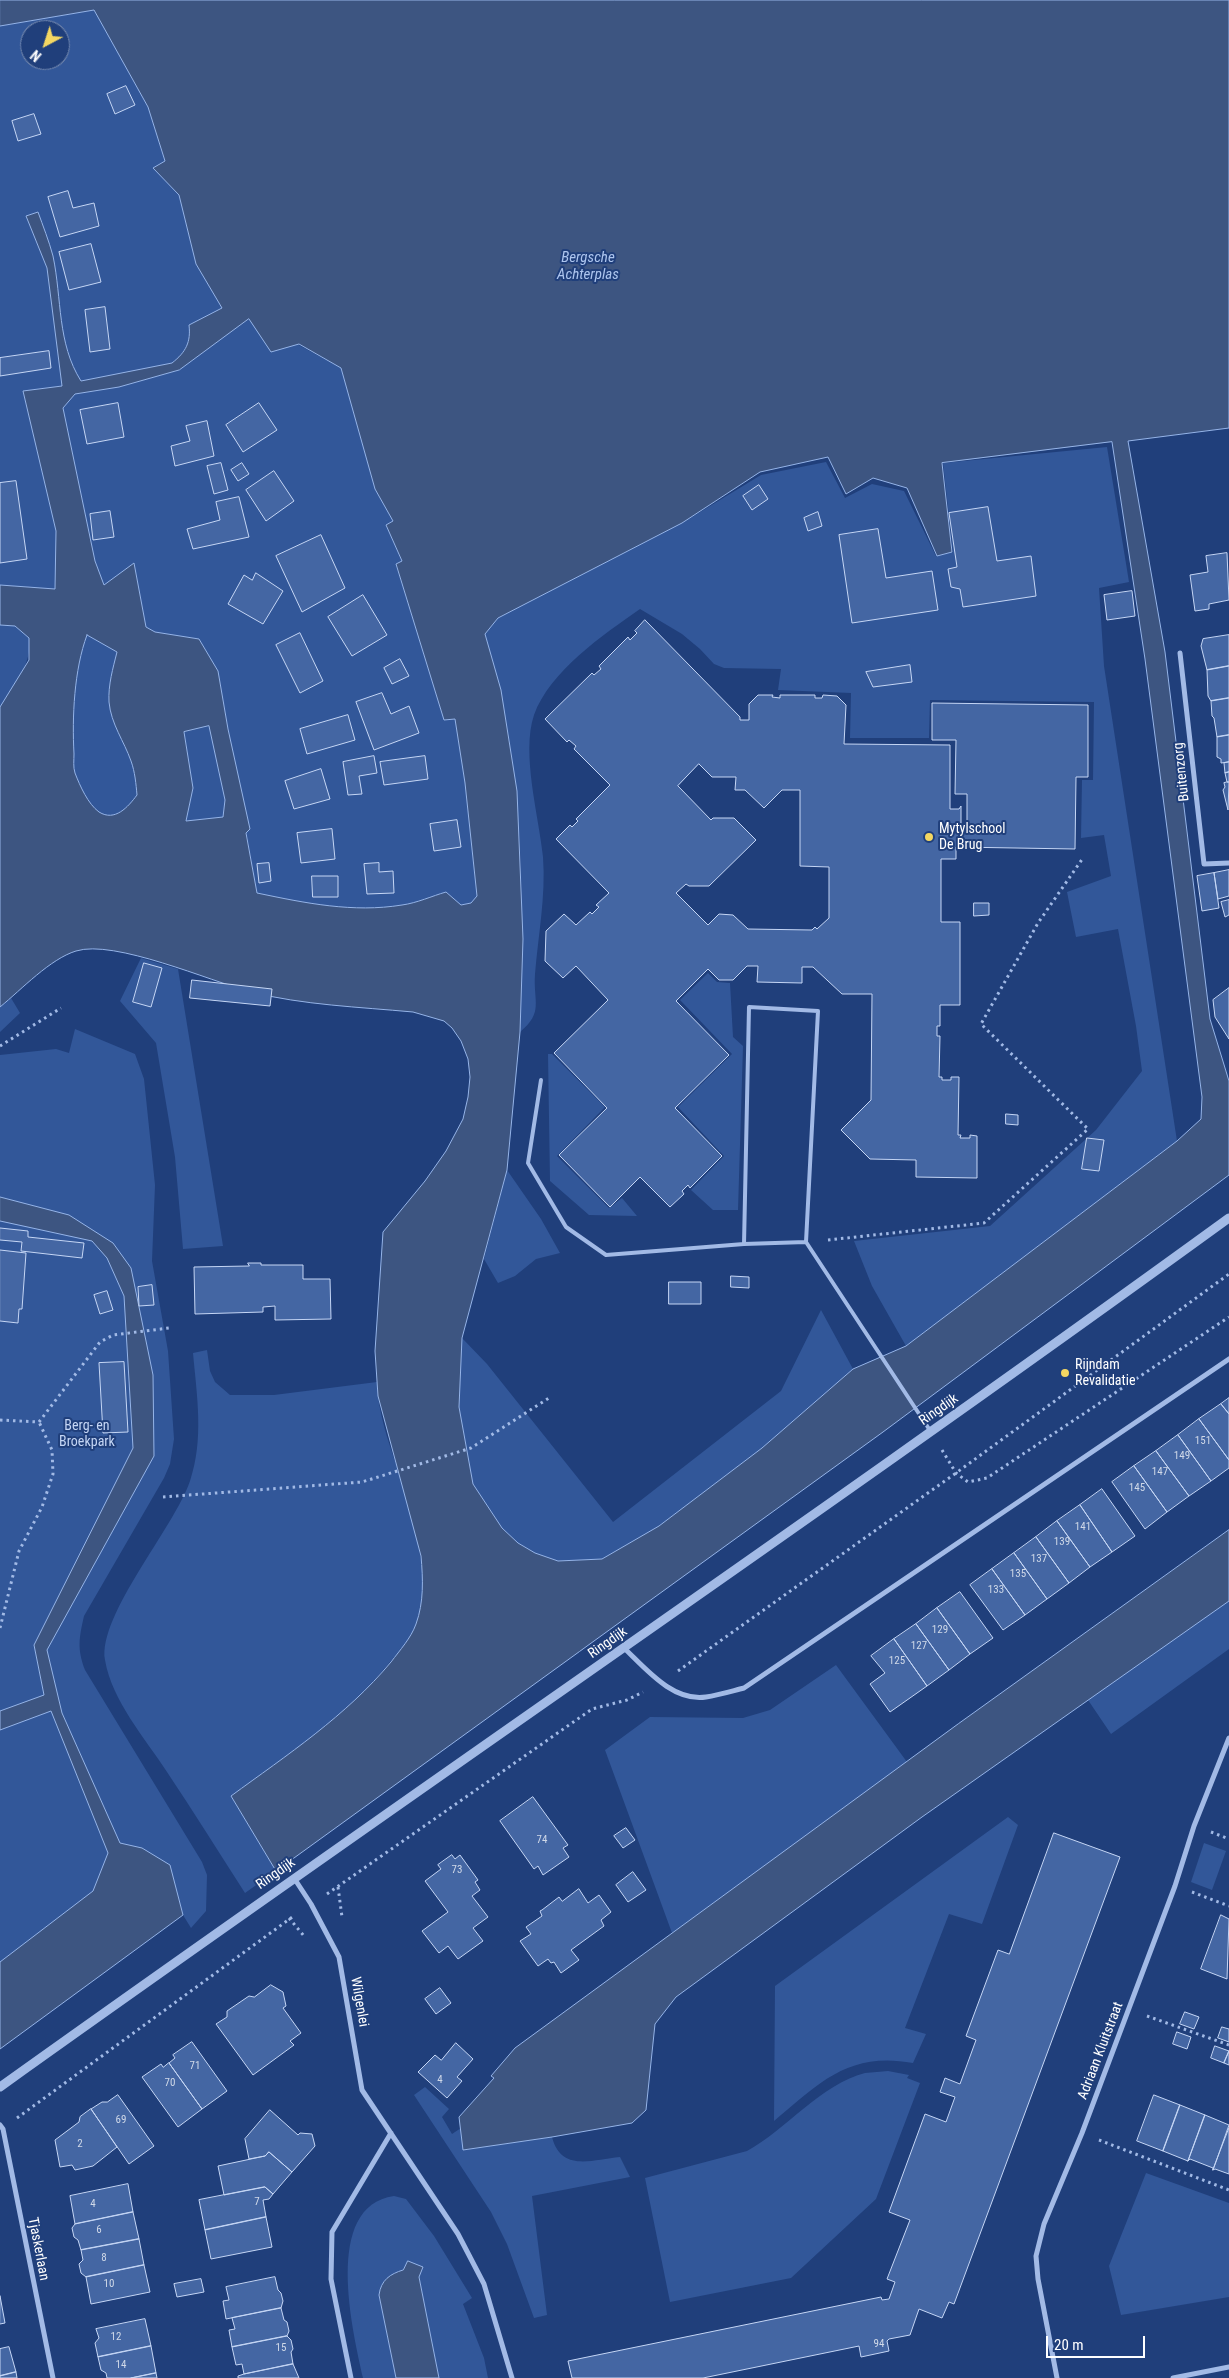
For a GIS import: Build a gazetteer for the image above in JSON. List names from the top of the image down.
{
  "streets": {
    "street": [
      "Buitenzorg",
      "Ringdijk",
      "Wilgenlei",
      "Adriaan Kluitstraat",
      "Tjaskerlaan"
    ]
  },
  "crossings": [
    ["Ringdijk", "Wilgenlei"]
  ],
  "water": ["Bergsche Achterplas"],
  "parks": ["Berg- en Broekpark"],
  "places": ["Mytylschool De Brug", "Rijndam Revalidatie"],
  "house_numbers": [
    "151",
    "149",
    "147",
    "145",
    "141",
    "139",
    "137",
    "135",
    "133",
    "129",
    "127",
    "125",
    "74",
    "73",
    "71",
    "4",
    "70",
    "69",
    "2",
    "7",
    "4",
    "6",
    "8",
    "10",
    "12",
    "94",
    "15",
    "14"
  ],
  "scale_bar": "20 m",
  "north": "bottom left"
}
